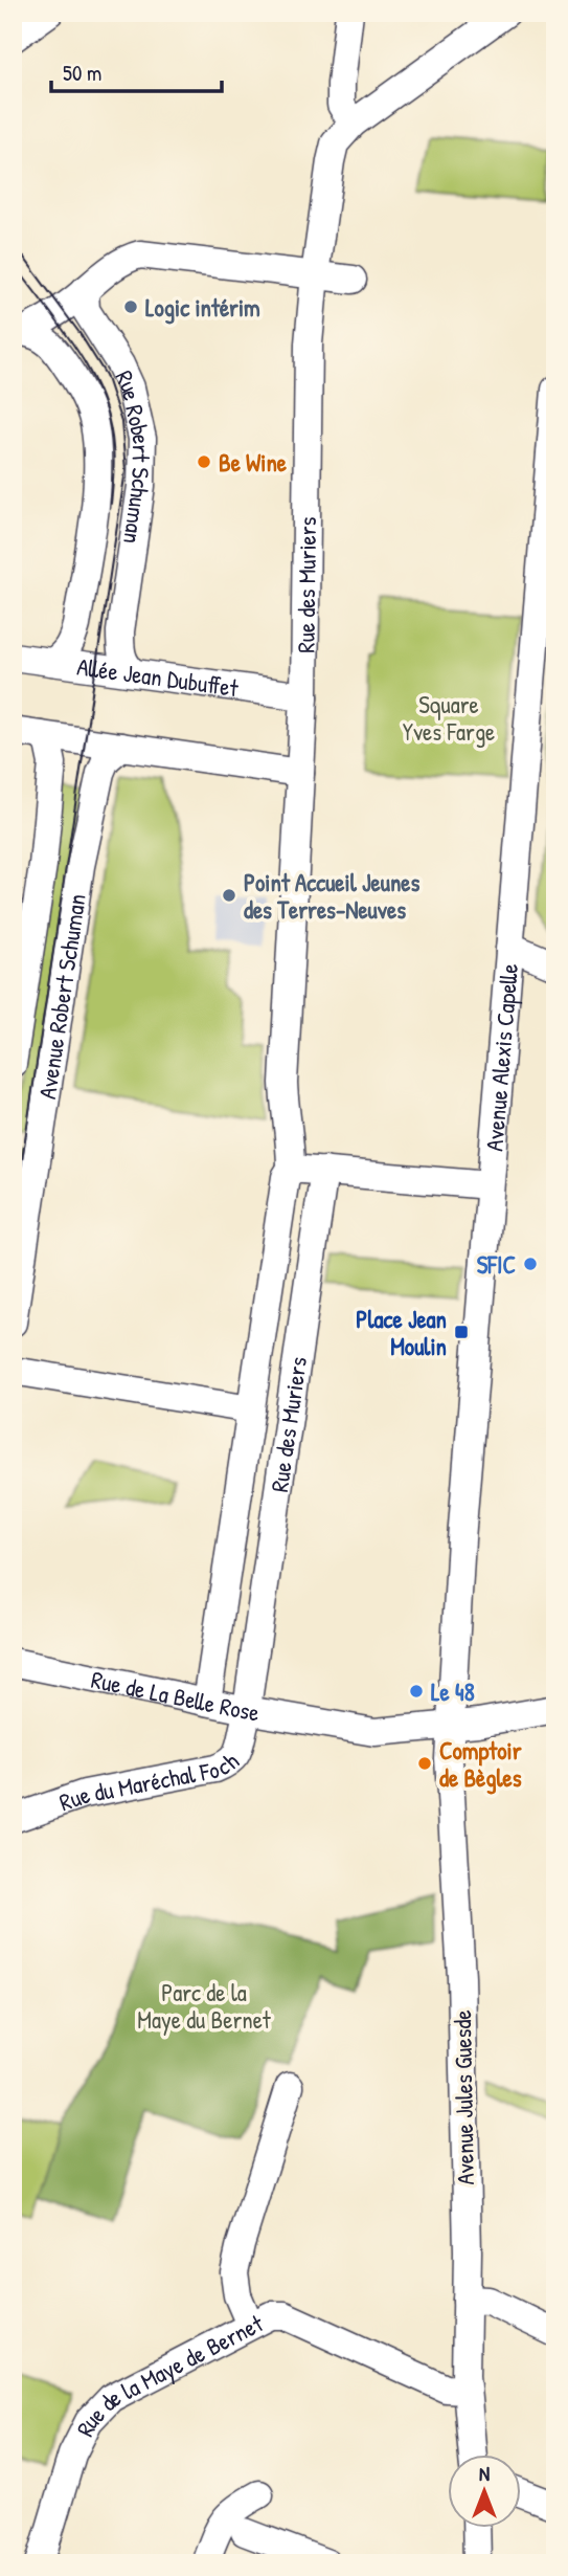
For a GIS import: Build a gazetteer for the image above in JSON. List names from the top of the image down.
{
  "streets": {
    "street": [
      "Rue Robert Schuman",
      "Rue des Muriers",
      "Allée Jean Dubuffet",
      "Avenue Robert Schuman",
      "Avenue Alexis Capelle",
      "Rue de La Belle Rose",
      "Rue du Maréchal Foch",
      "Avenue Jules Guesde",
      "Rue de la Maye de Bernet"
    ]
  },
  "crossings": [
    ["Rue Robert Schuman", "Allée Jean Dubuffet"],
    ["Rue des Muriers", "Allée Jean Dubuffet"],
    ["Rue des Muriers", "Rue de La Belle Rose"],
    ["Rue des Muriers", "Rue du Maréchal Foch"],
    ["Avenue Alexis Capelle", "Rue de La Belle Rose"],
    ["Avenue Alexis Capelle", "Avenue Jules Guesde"],
    ["Rue de La Belle Rose", "Rue du Maréchal Foch"],
    ["Rue de La Belle Rose", "Avenue Jules Guesde"],
    ["Avenue Jules Guesde", "Rue de la Maye de Bernet"]
  ],
  "parks": ["Square Yves Farge", "Parc de la Maye du Bernet"],
  "places": {
    "other": [
      "Logic intérim",
      "Be Wine",
      "Point Accueil Jeunes des Terres-Neuves",
      "SFIC",
      "Le 48",
      "Comptoir de Bègles"
    ],
    "transit": ["Place Jean Moulin"]
  },
  "scale_bar": "50 m",
  "north": "top"
}
